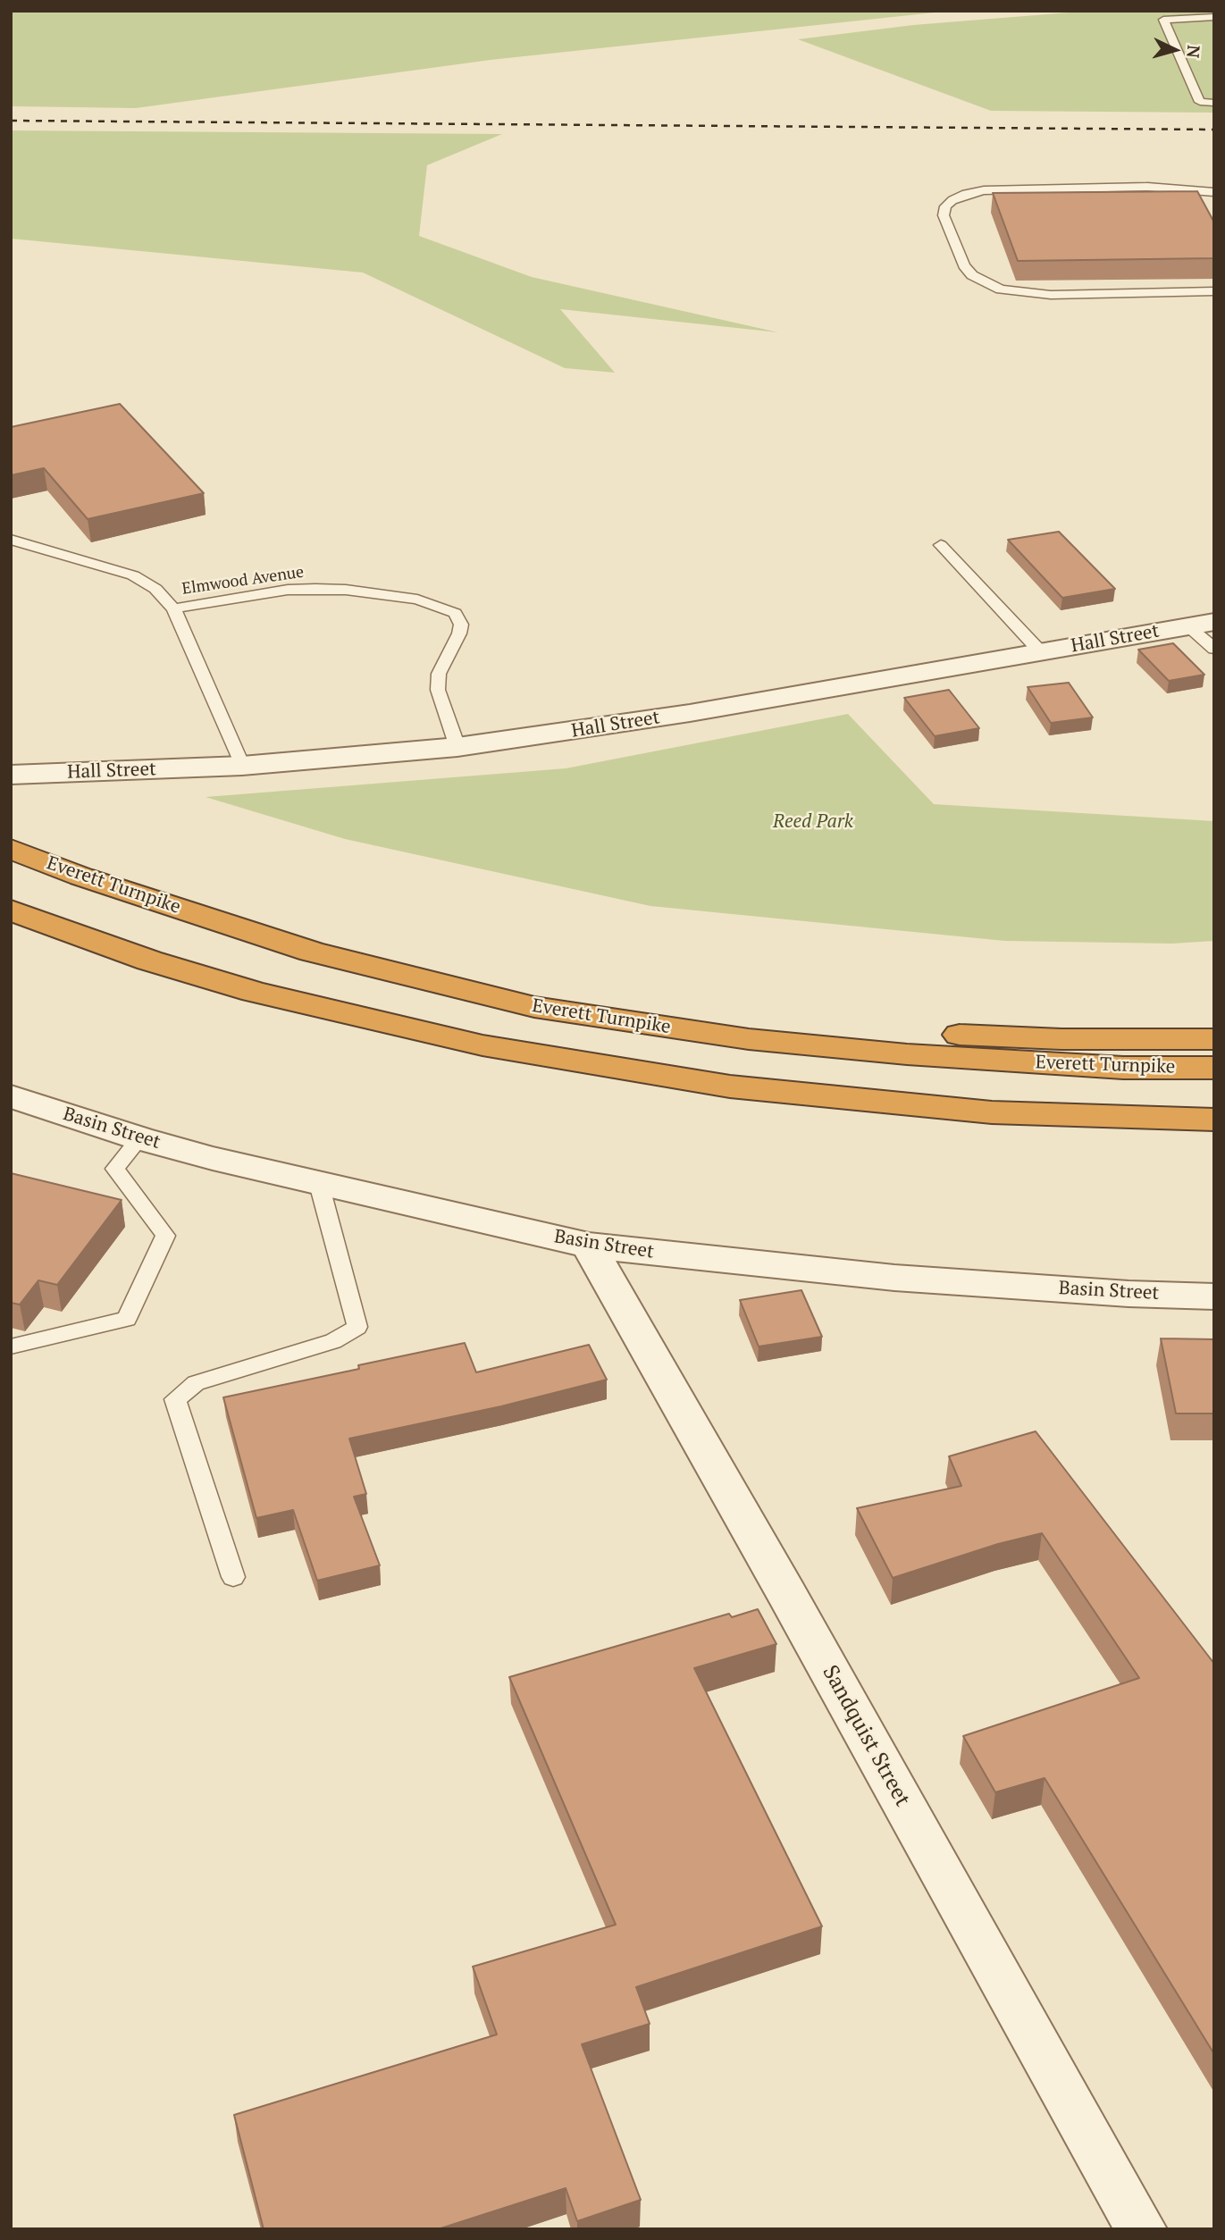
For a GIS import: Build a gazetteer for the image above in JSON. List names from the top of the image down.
{
  "streets": {
    "highway": ["Everett Turnpike"],
    "street": ["Hall Street", "Basin Street", "Sandquist Street"],
    "lane": ["Elmwood Avenue"]
  },
  "crossings": [
    ["Elmwood Avenue", "Hall Street"],
    ["Basin Street", "Sandquist Street"]
  ],
  "parks": ["Reed Park"],
  "north": "right"
}
